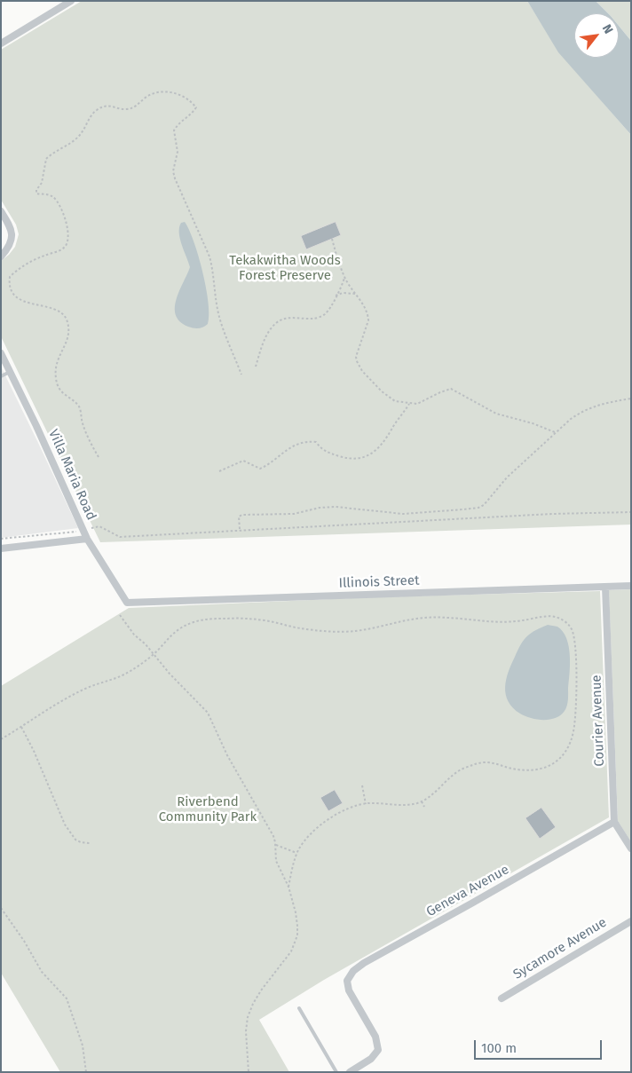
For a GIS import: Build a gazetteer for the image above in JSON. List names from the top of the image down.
{
  "streets": {
    "street": [
      "Villa Maria Road",
      "Illinois Street",
      "Courier Avenue",
      "Geneva Avenue",
      "Sycamore Avenue"
    ]
  },
  "crossings": [
    ["Villa Maria Road", "Illinois Street"],
    ["Illinois Street", "Courier Avenue"],
    ["Courier Avenue", "Geneva Avenue"]
  ],
  "parks": ["Tekakwitha Woods Forest Preserve", "Riverbend Community Park"],
  "scale_bar": "100 m",
  "north": "top right"
}
